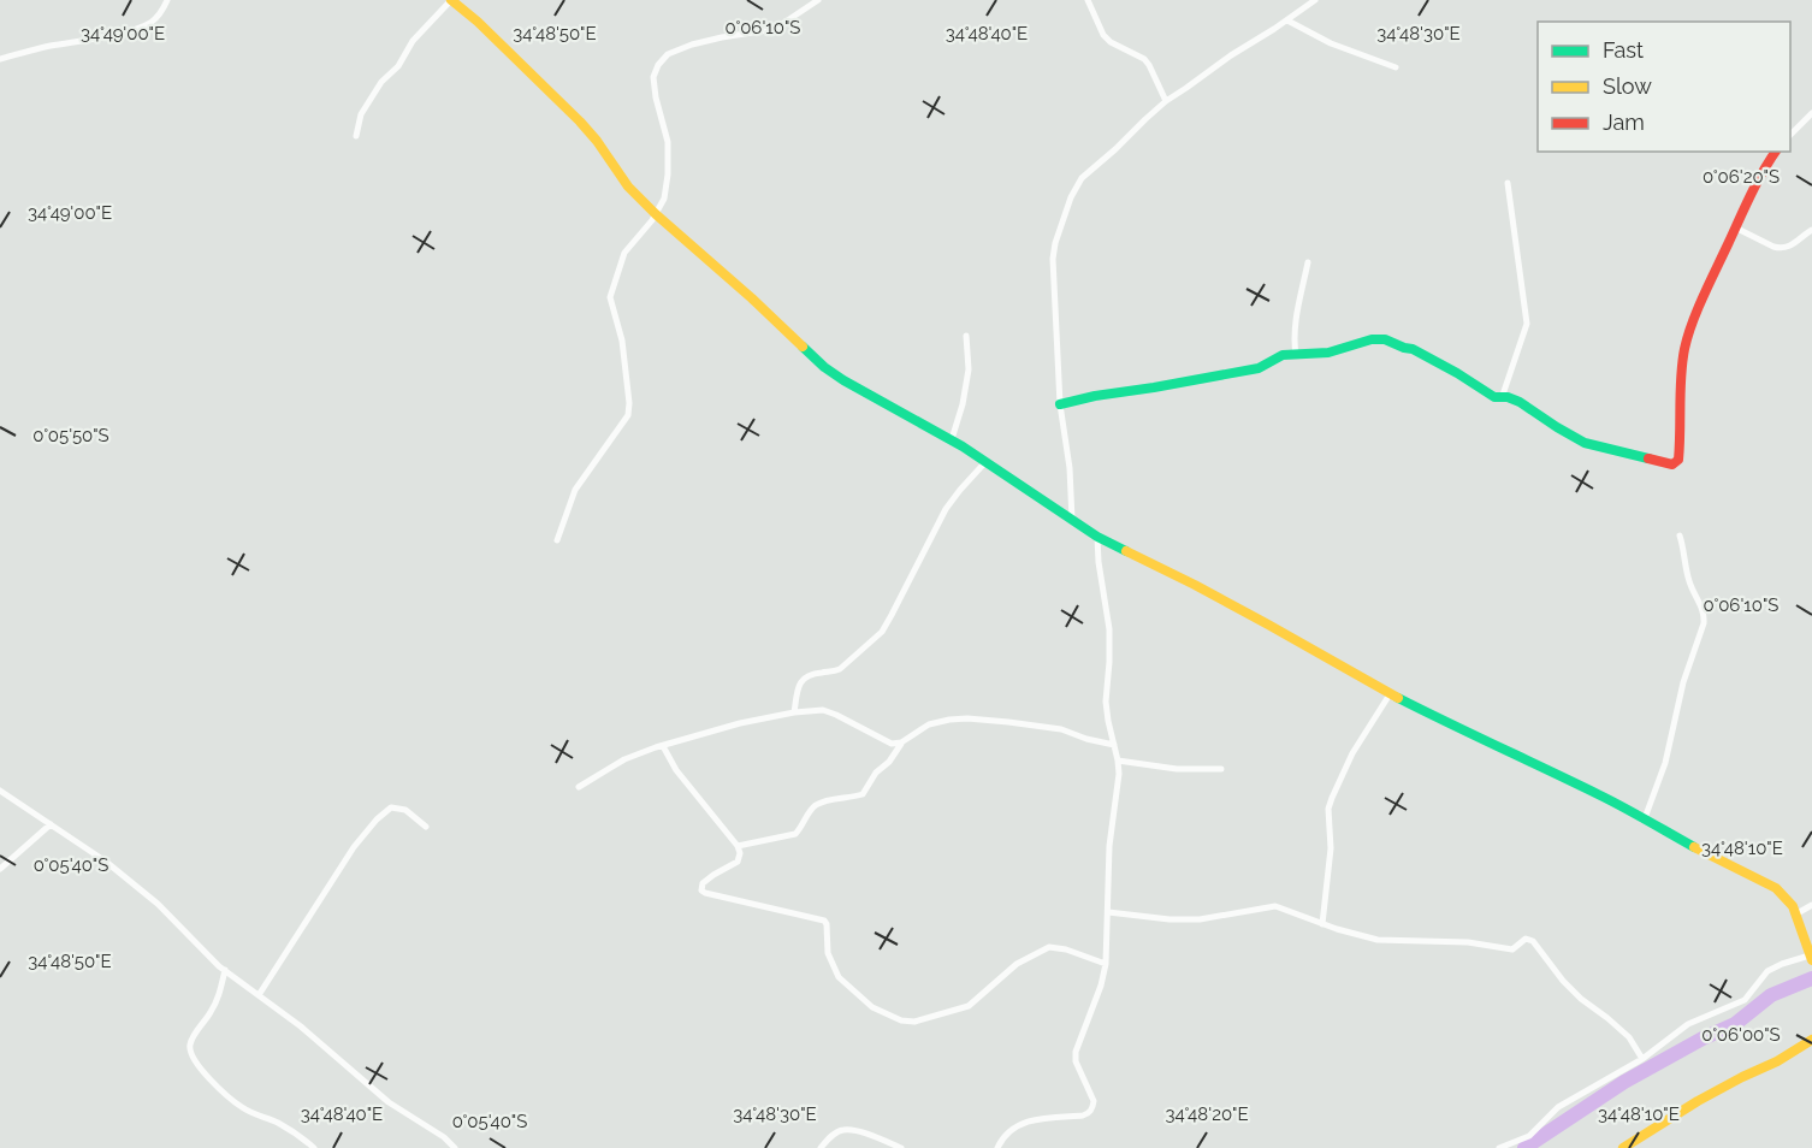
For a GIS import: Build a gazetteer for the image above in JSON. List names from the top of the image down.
{
  "legend": ["Fast", "Slow", "Jam"],
  "coordinates": [
    "0°06'10\"S",
    "34°49'00\"E",
    "34°48'50\"E",
    "34°48'40\"E",
    "34°48'30\"E",
    "0°06'20\"S",
    "0°05'50\"S",
    "34°48'10\"E",
    "0°05'40\"S",
    "0°06'00\"S",
    "34°48'20\"E"
  ]
}
